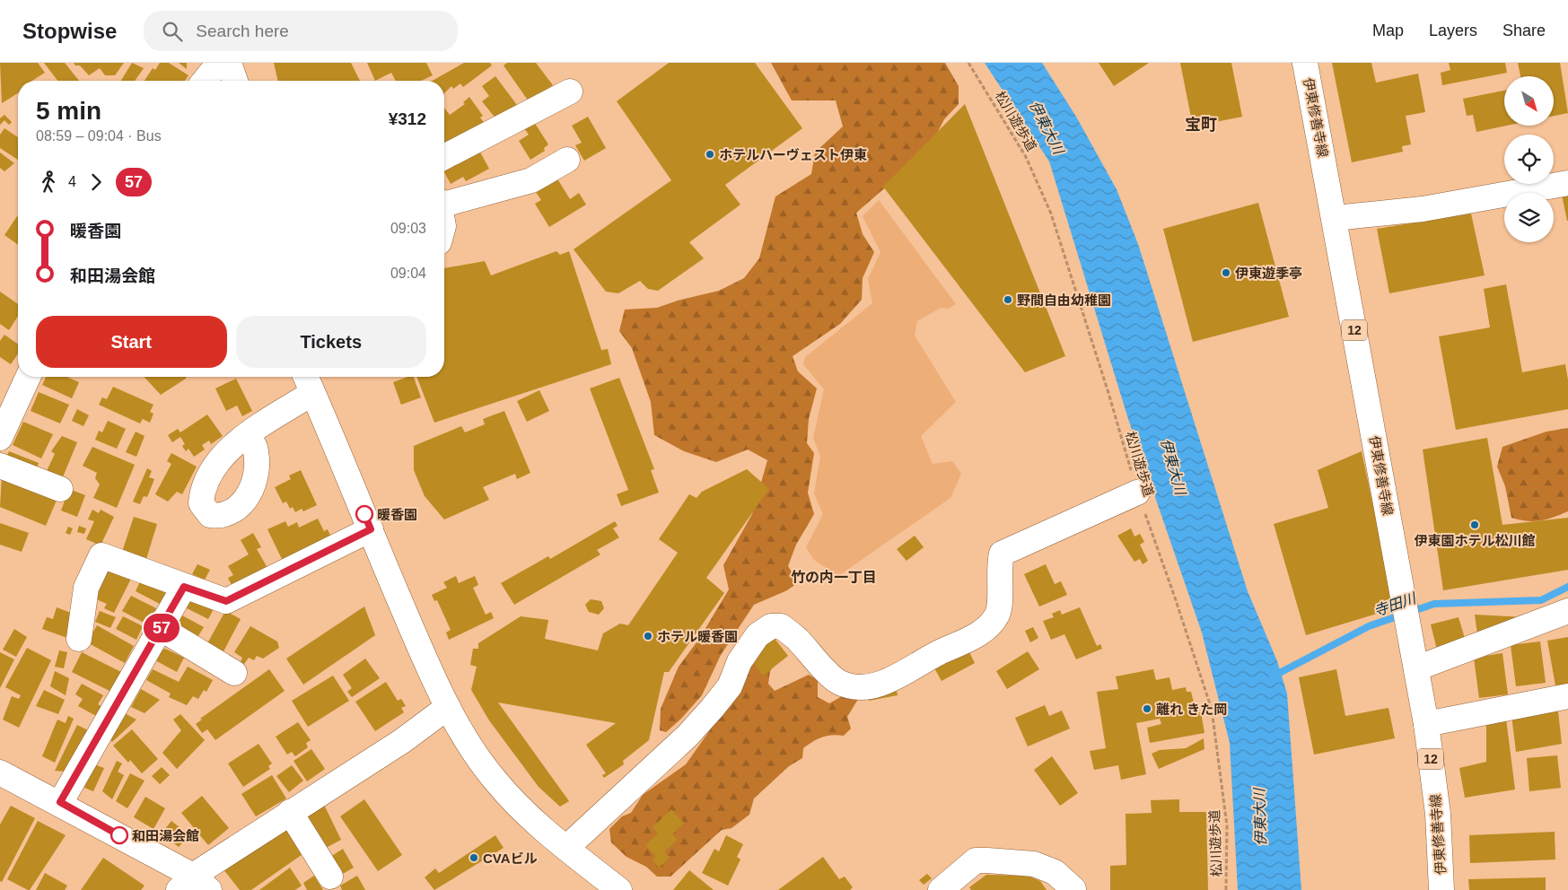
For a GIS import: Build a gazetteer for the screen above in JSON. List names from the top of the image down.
{
  "streets": {
    "main road": ["伊東修善寺線", "12"],
    "path": ["松川遊歩道"]
  },
  "districts": ["宝町", "竹の内一丁目"],
  "water": ["伊東大川", "寺田川"],
  "places": [
    "ホテルハーヴェスト伊東",
    "伊東遊季亭",
    "野間自由幼稚園",
    "暖香園",
    "伊東園ホテル松川館",
    "ホテル暖香園",
    "離れ きた岡",
    "和田湯会館",
    "CVAビル"
  ],
  "lines": ["bus line 57"],
  "north": "bottom right",
  "page": {
    "header": "Stopwise",
    "search": "Search here",
    "nav": ["Map", "Layers", "Share"],
    "on_map": "57",
    "heading": ["5 min", "08:59 – 09:04 · Bus", "¥312"],
    "legs": ["4", "57"],
    "list": [
      {
        "name": "暖香園",
        "value": "09:03"
      },
      {
        "name": "和田湯会館",
        "value": "09:04"
      }
    ],
    "buttons": ["Start", "Tickets"]
  }
}
